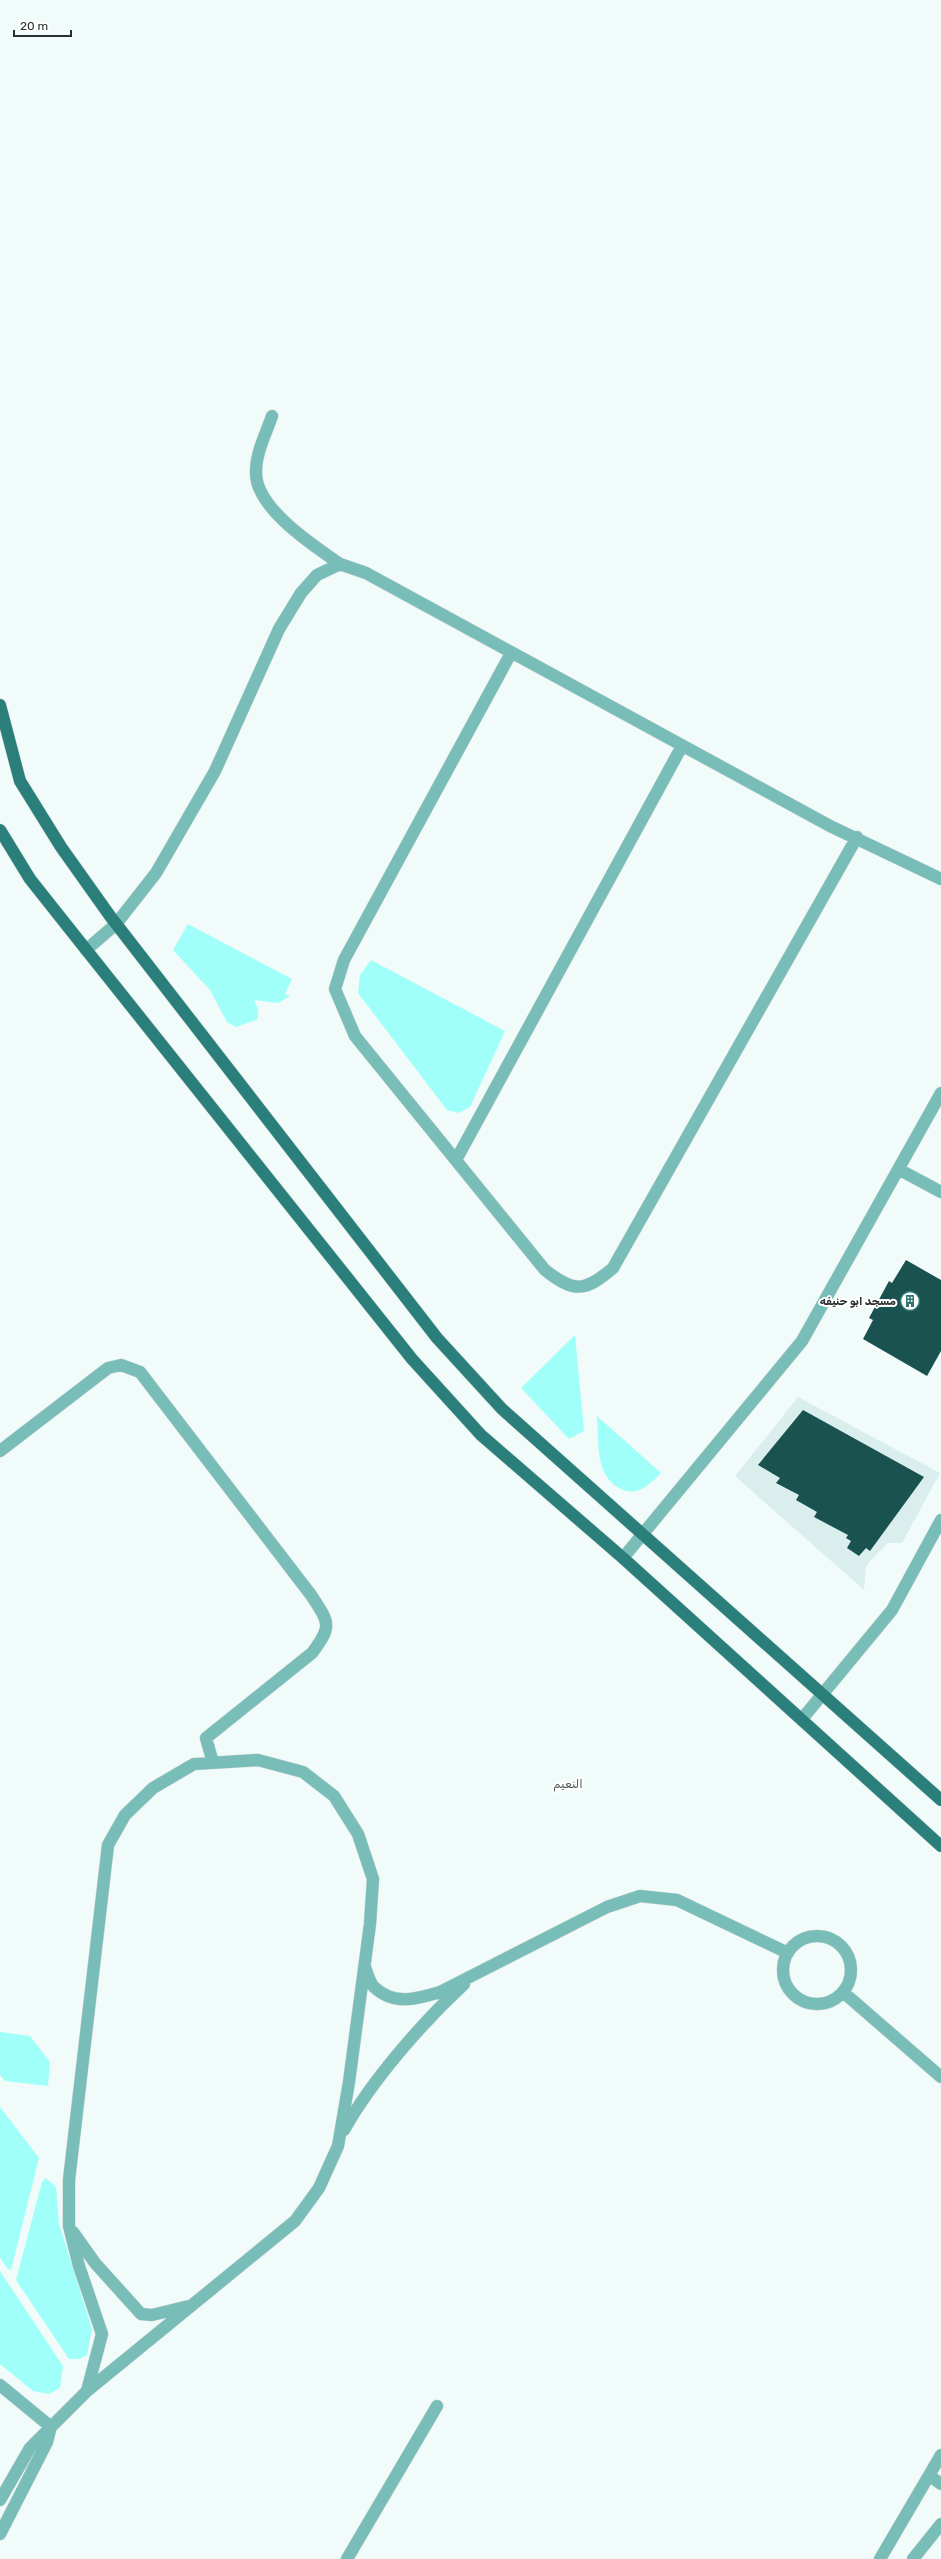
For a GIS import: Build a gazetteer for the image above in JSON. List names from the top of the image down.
{
  "districts": ["النعيم"],
  "places": {
    "building": ["مسجد ابو حنيفه"]
  },
  "scale_bar": "20 m"
}
